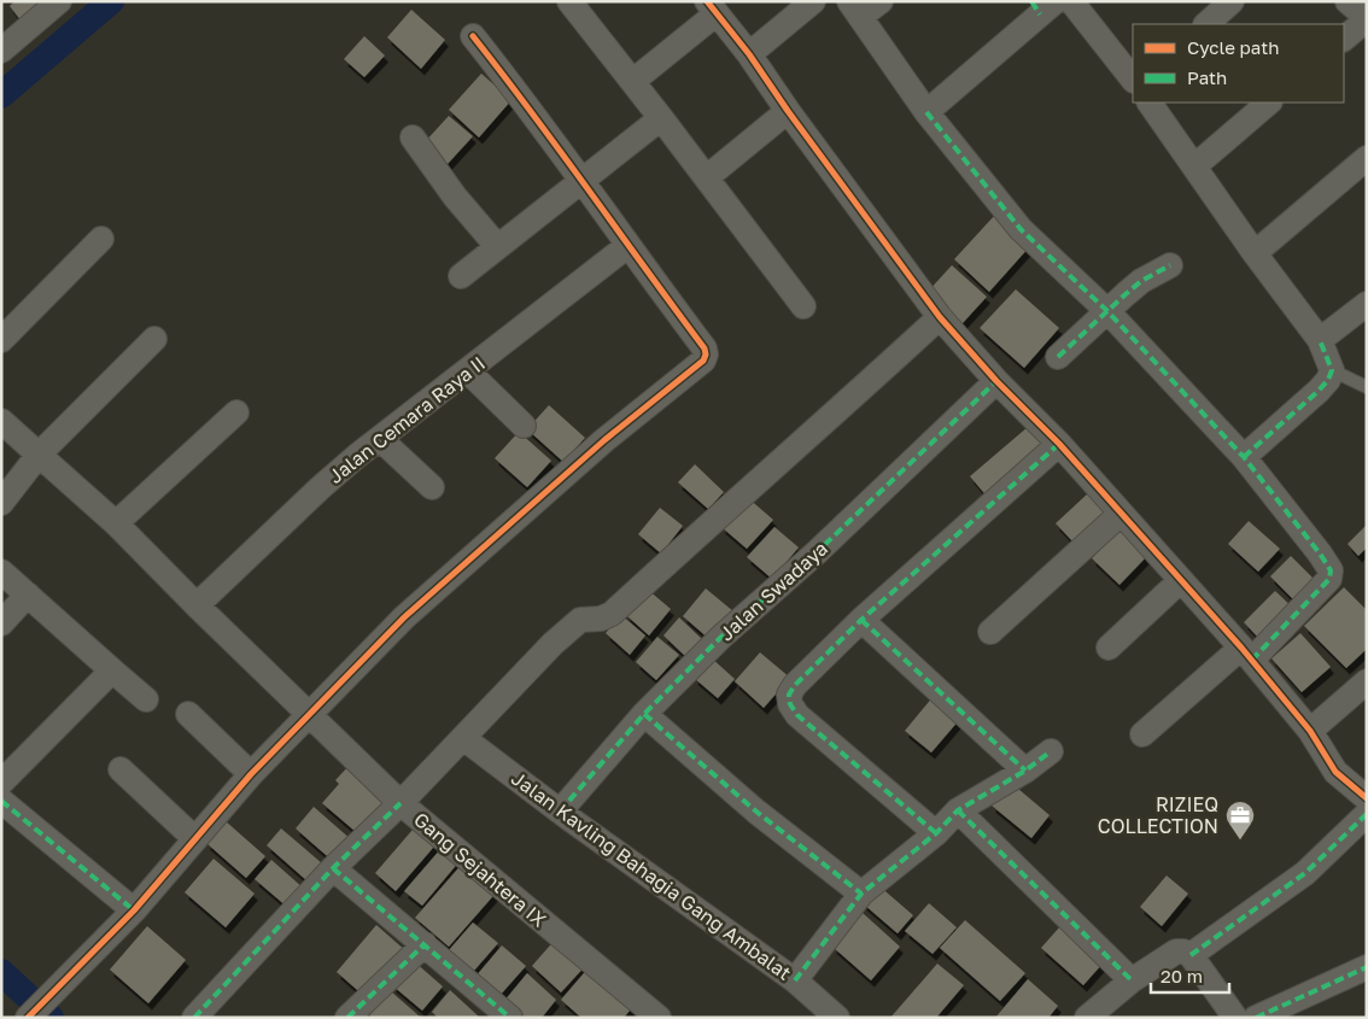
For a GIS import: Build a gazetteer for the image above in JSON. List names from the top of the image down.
{
  "streets": {
    "street": [
      "Jalan Cemara Raya II",
      "Jalan Swadaya",
      "Gang Sejahtera IX",
      "Jalan Kavling Bahagia Gang Ambalat"
    ]
  },
  "crossings": [
    ["Jalan Cemara Raya II", "Gang Sejahtera IX"],
    ["Jalan Swadaya", "Jalan Kavling Bahagia Gang Ambalat"]
  ],
  "places": {
    "office": ["RIZIEQ COLLECTION"]
  },
  "legend": ["Cycle path", "Path"],
  "scale_bar": "20 m"
}
